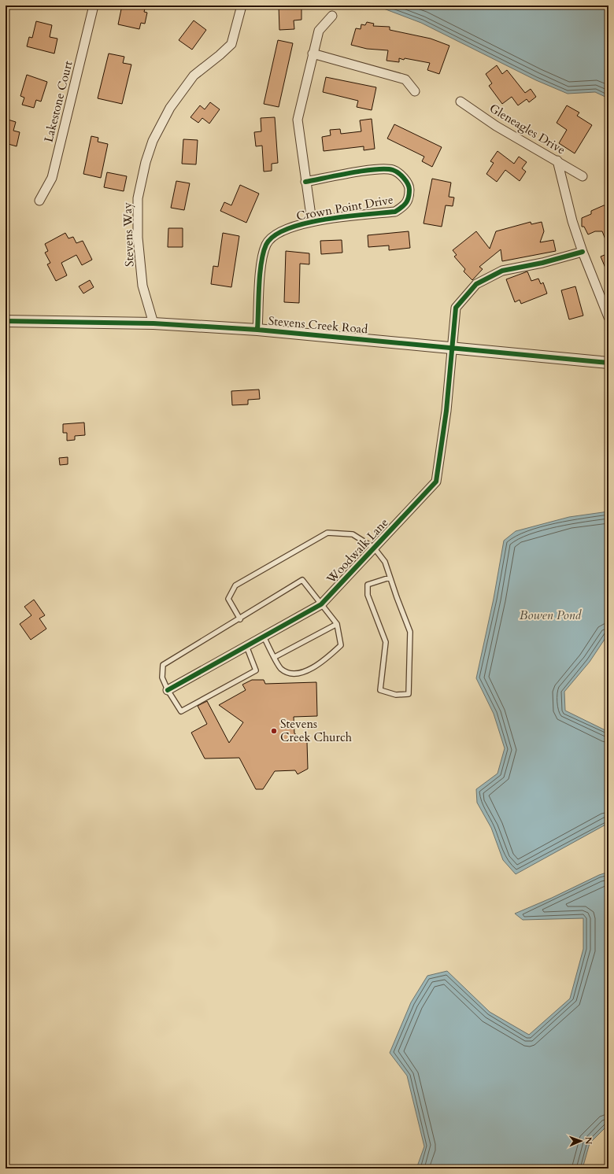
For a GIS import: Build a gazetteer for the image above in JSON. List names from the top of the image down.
{
  "streets": {
    "street": [
      "Lakestone Court",
      "Gleneagles Drive",
      "Crown Point Drive",
      "Stevens Way",
      "Stevens Creek Road",
      "Woodwalk Lane"
    ]
  },
  "crossings": [
    ["Crown Point Drive", "Stevens Creek Road"],
    ["Stevens Way", "Stevens Creek Road"],
    ["Stevens Creek Road", "Woodwalk Lane"]
  ],
  "water": ["Bowen Pond"],
  "places": ["Stevens Creek Church"],
  "north": "right"
}
